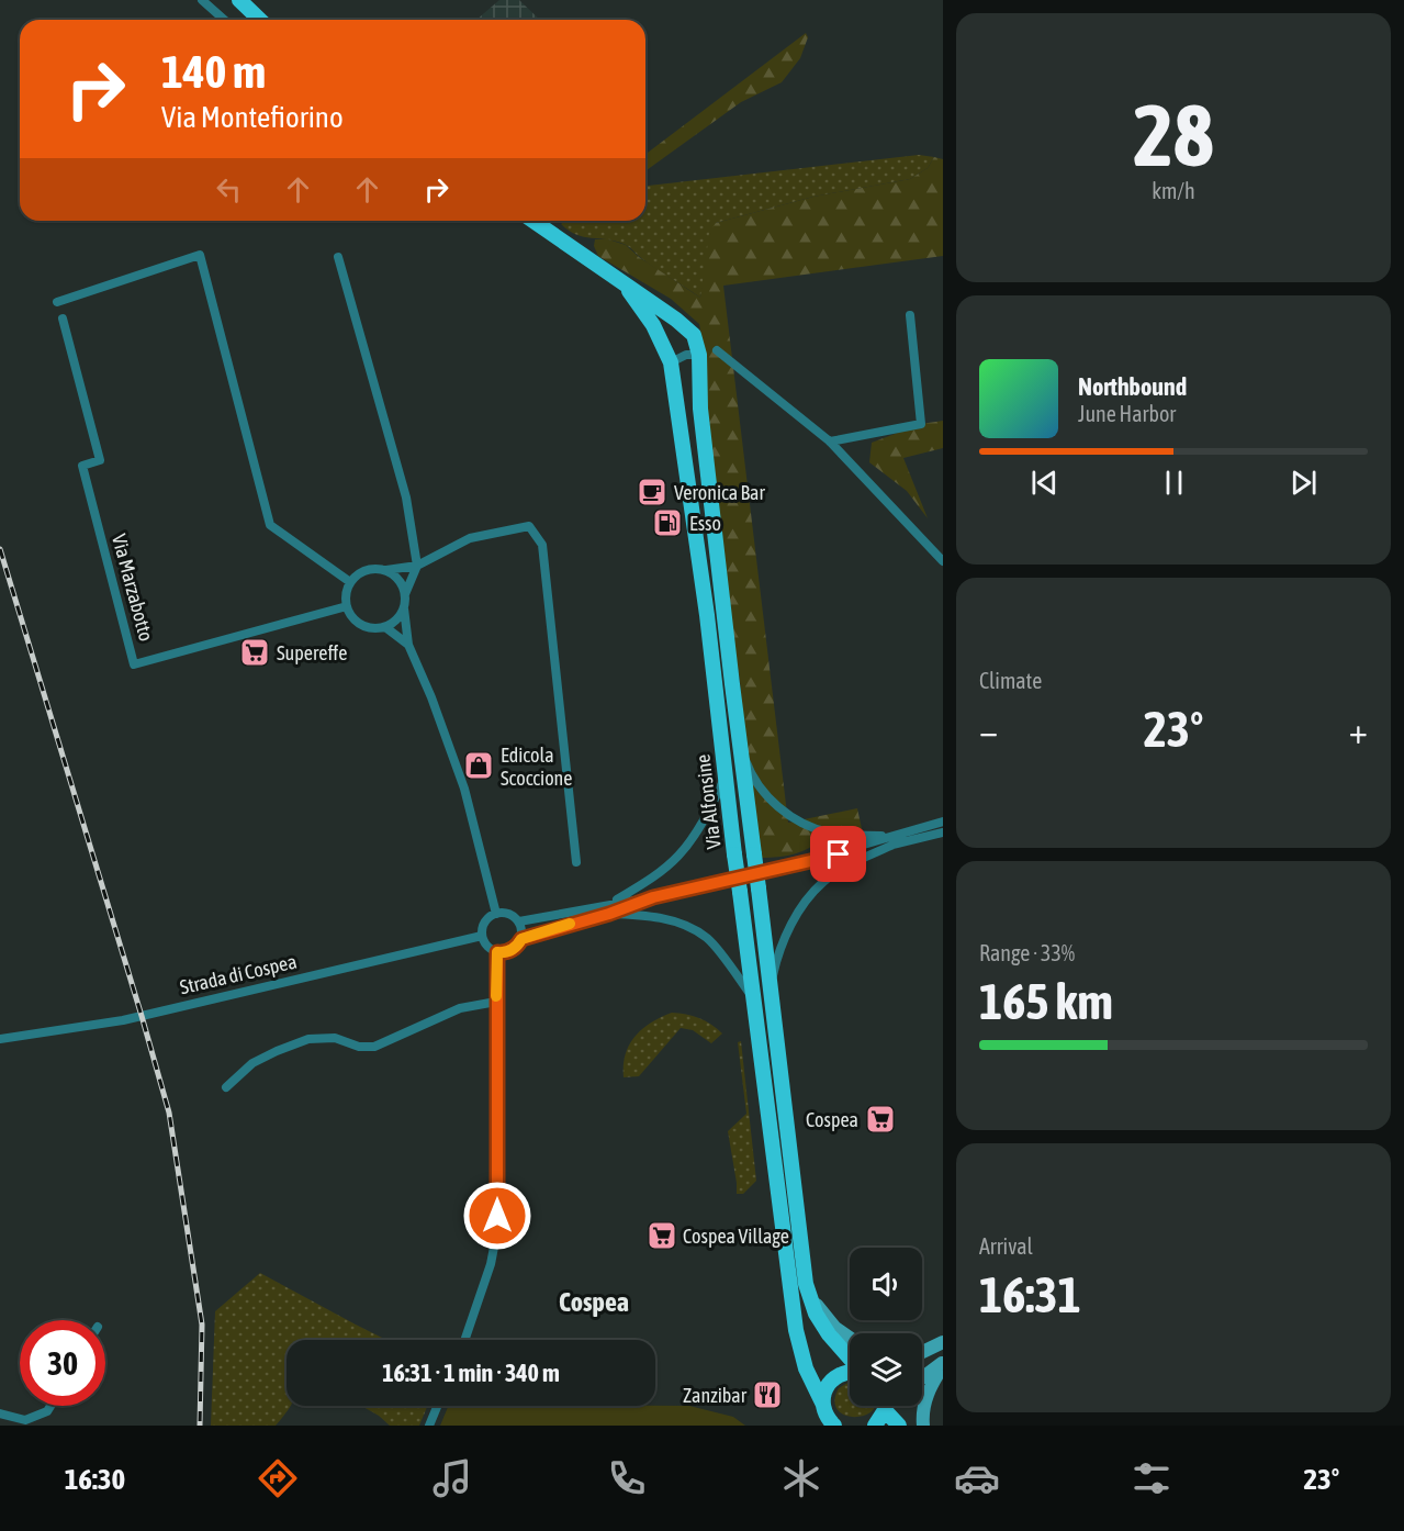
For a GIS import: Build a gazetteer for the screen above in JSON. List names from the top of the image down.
{
  "streets": {
    "main road": ["Via Alfonsine"],
    "street": ["Via Marzabotto", "Strada di Cospea"]
  },
  "districts": ["Cospea"],
  "places": {
    "cafe": ["Veronica Bar"],
    "fuel station": ["Esso"],
    "supermarket": ["Supereffe", "Cospea", "Cospea Village"],
    "shop": ["Edicola Scoccione"],
    "restaurant": ["Zanzibar"]
  },
  "page": {
    "tile": [
      ["28", "km/h"],
      "Climate",
      ["Range · 33%", "165 km"],
      ["Arrival", "16:31"]
    ],
    "turn": ["140 m", "Via Montefiorino"],
    "song": ["Northbound", "June Harbor"],
    "heat": ["−", "23°", "+"],
    "limit": "30",
    "trip": "16:31 · 1 min · 340 m",
    "tabs": ["16:30", "23°"]
  }
}
